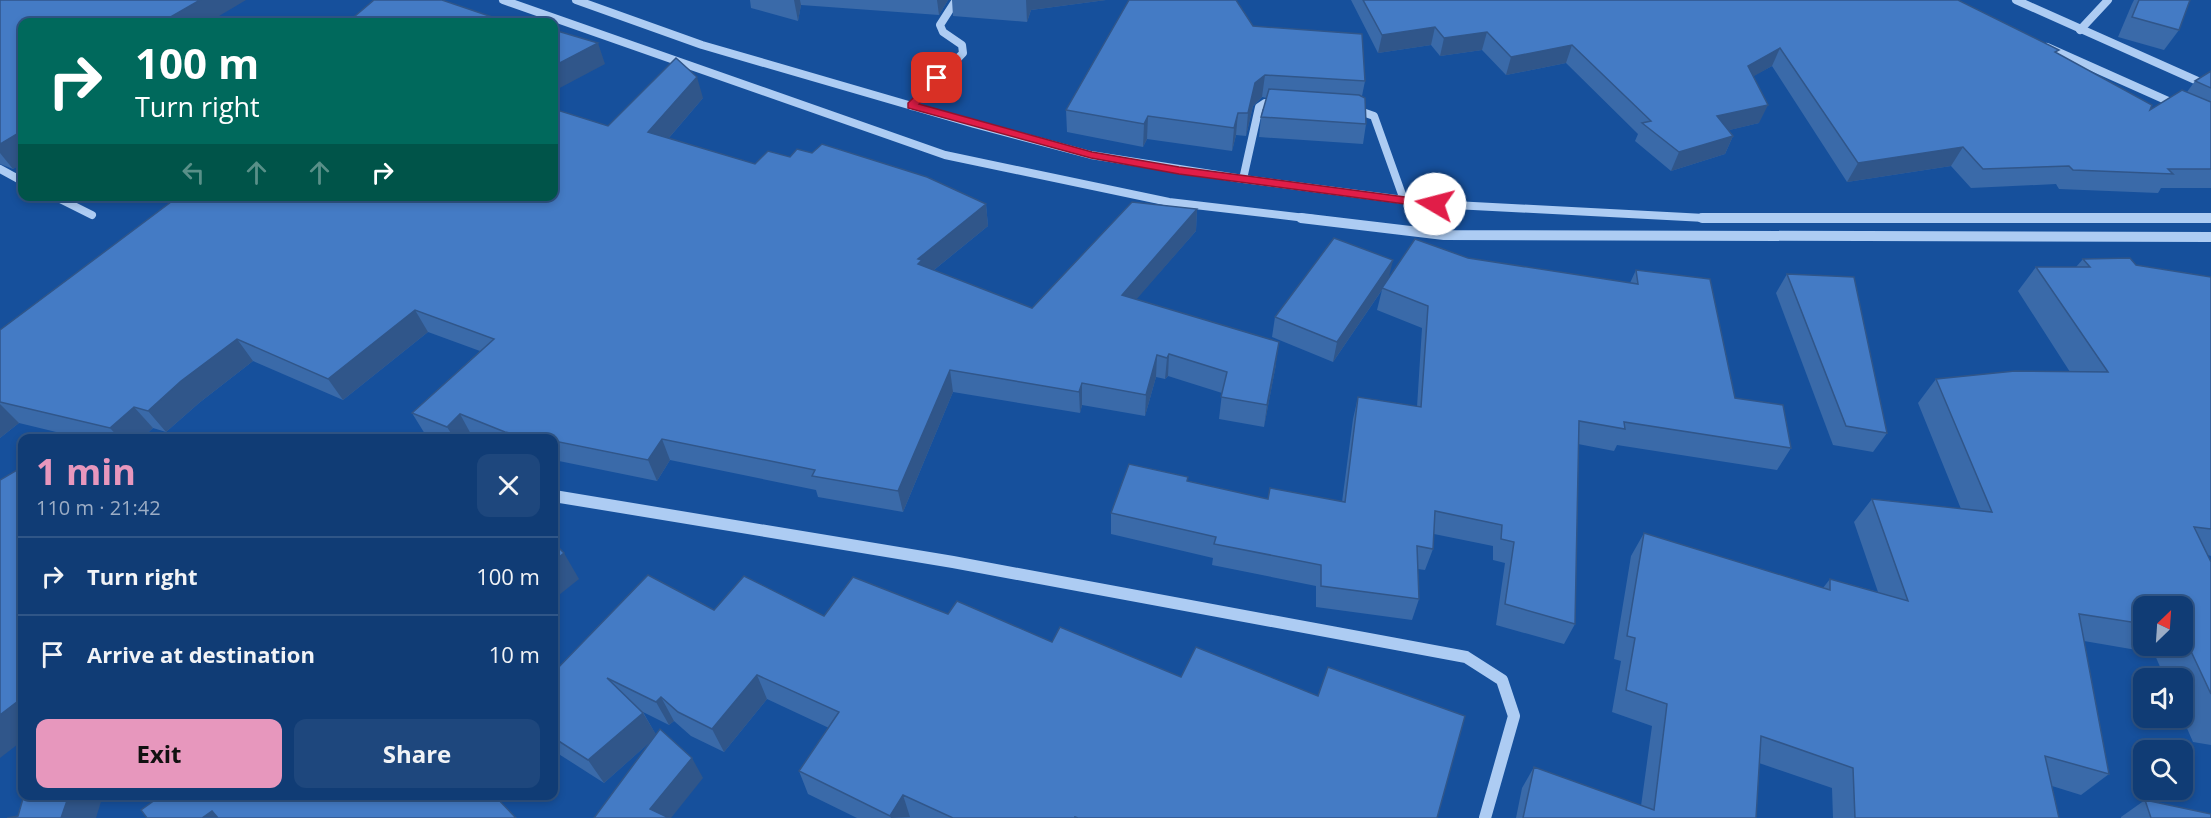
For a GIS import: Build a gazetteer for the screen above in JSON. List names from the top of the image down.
{
  "north": "top right",
  "page": {
    "turn": ["100 m", "Turn right"],
    "heading": ["1 min", "110 m · 21:42"],
    "list": [
      {
        "name": "Turn right",
        "value": "100 m"
      },
      {
        "name": "Arrive at destination",
        "value": "10 m"
      }
    ],
    "buttons": ["Exit", "Share"]
  }
}
